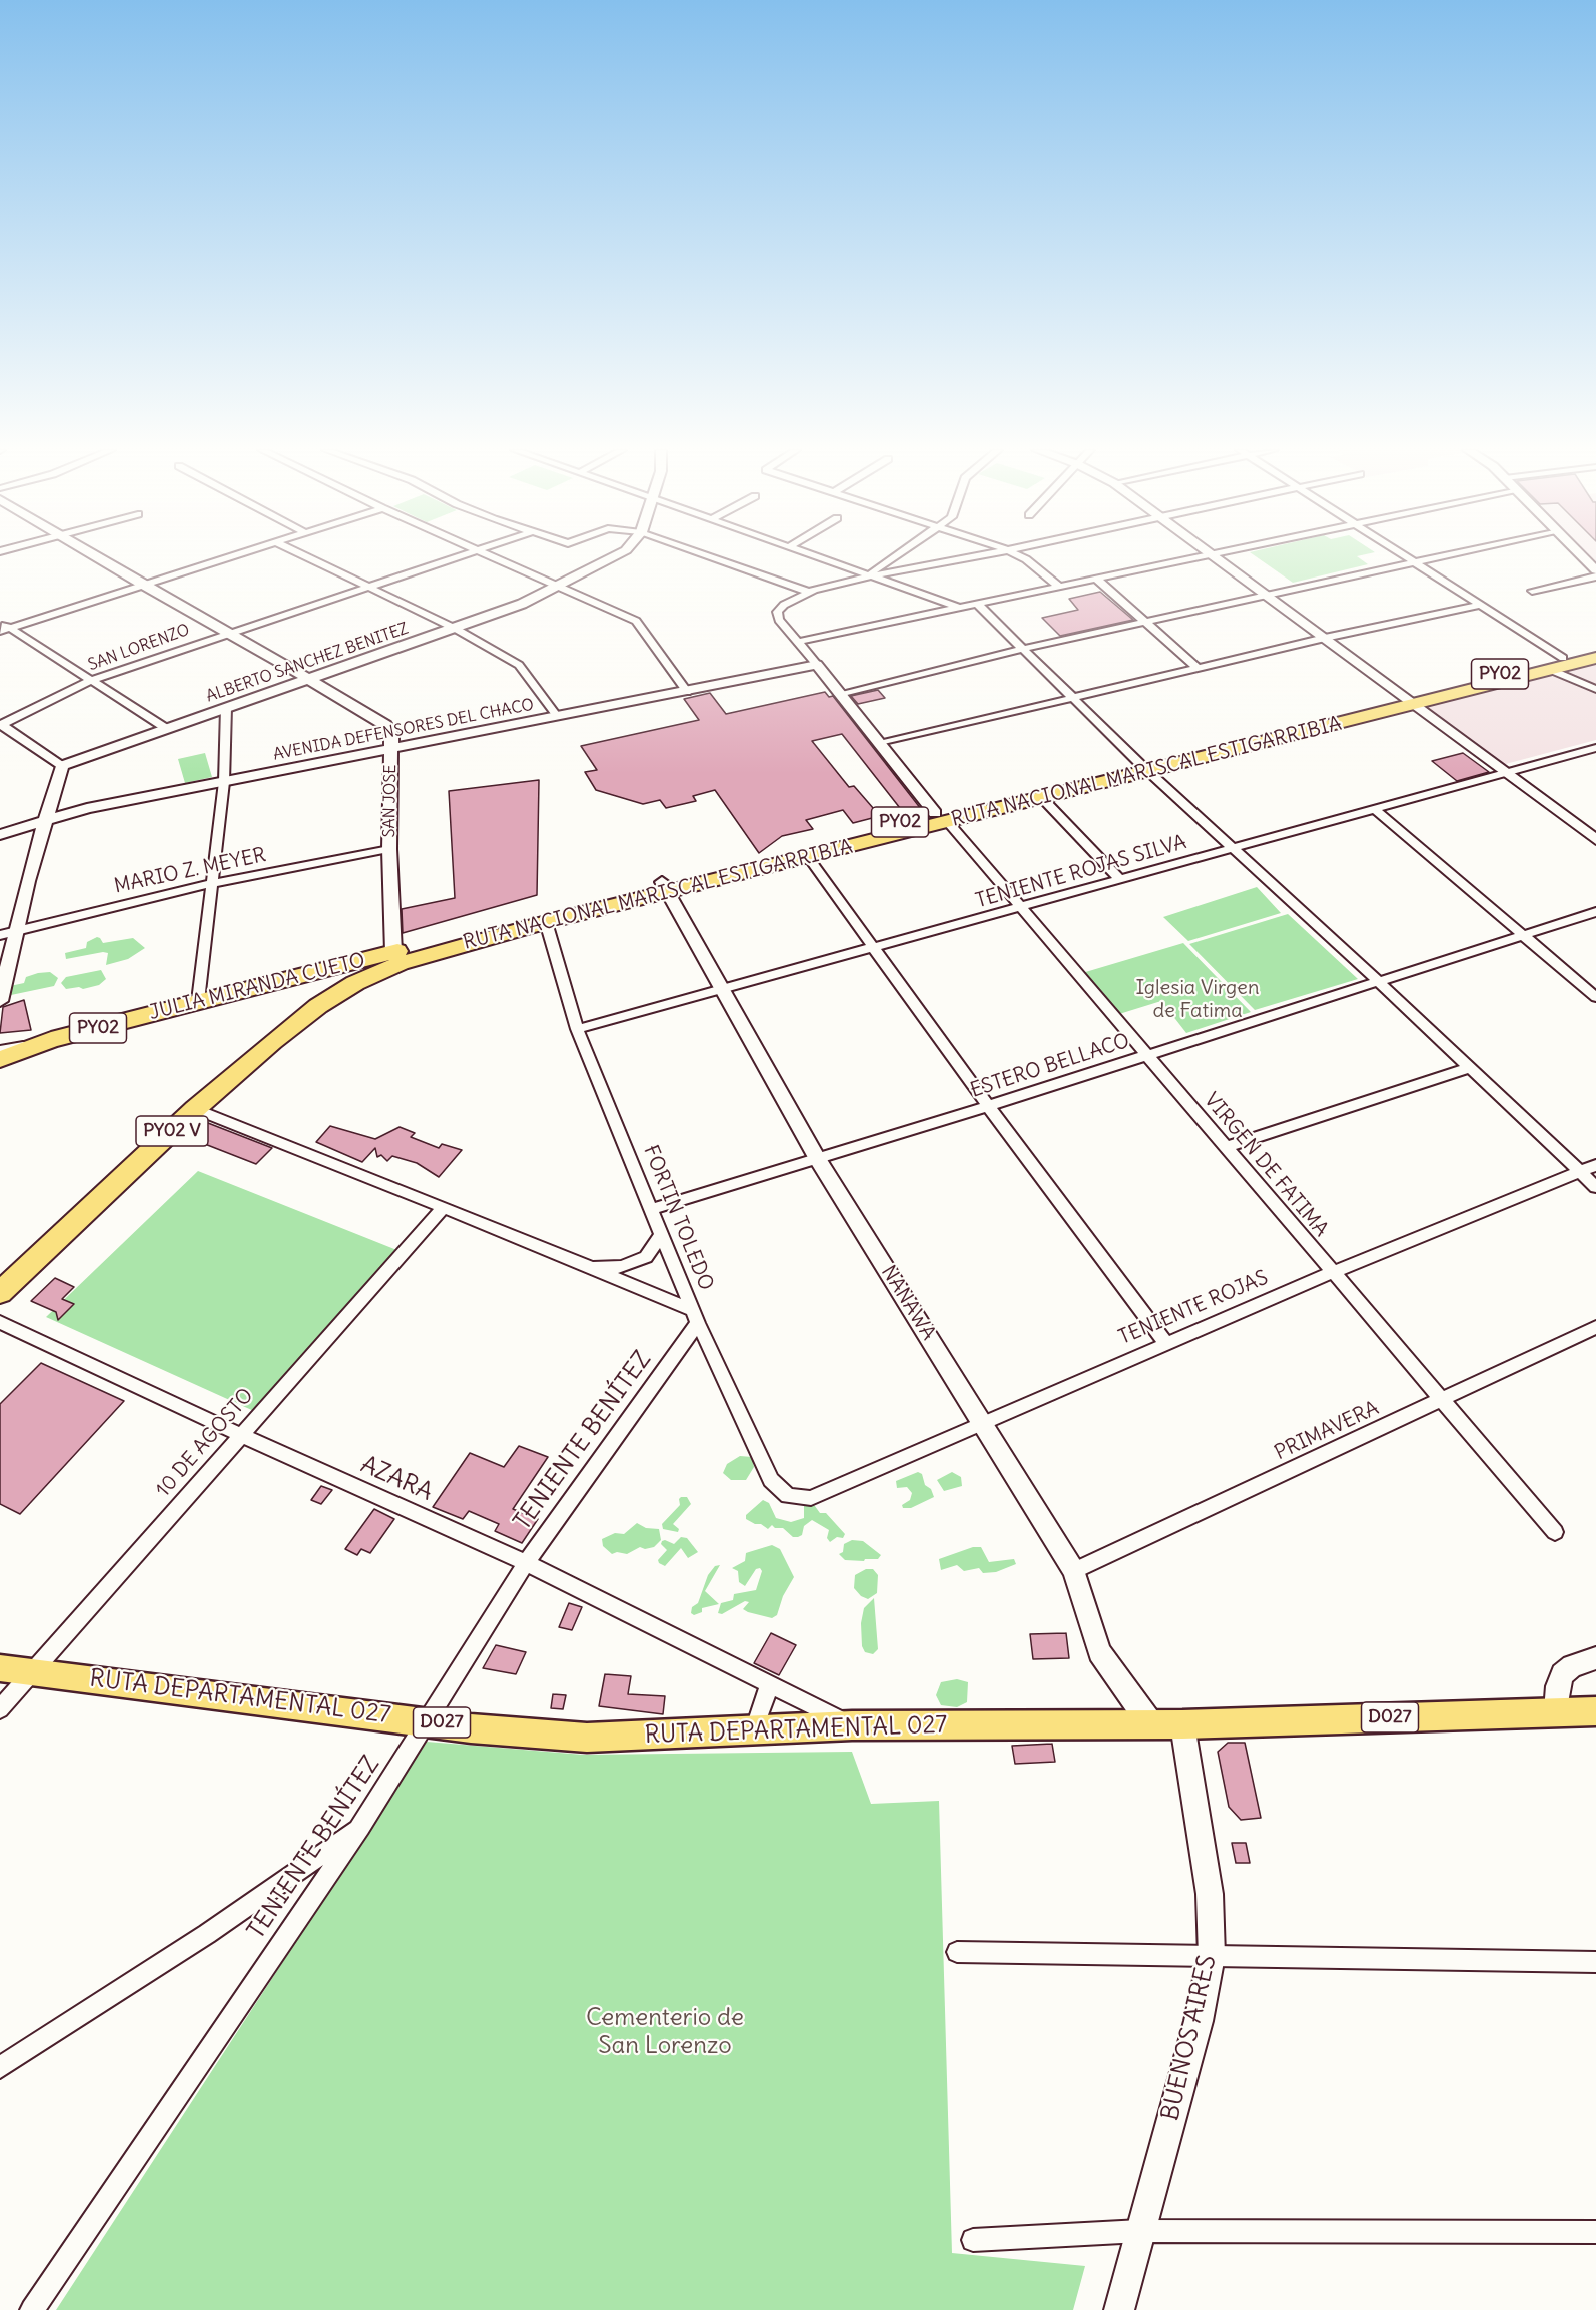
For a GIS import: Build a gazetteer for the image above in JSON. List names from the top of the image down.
{
  "streets": {
    "highway": [
      "PY02",
      "RUTA NACIONAL MARISCAL ESTIGARRIBIA",
      "JULIA MIRANDA CUETO",
      "PY02 V"
    ],
    "main road": ["RUTA DEPARTAMENTAL 027", "D027"],
    "street": [
      "SAN LORENZO",
      "ALBERTO SANCHEZ BENITEZ",
      "AVENIDA DEFENSORES DEL CHACO",
      "SAN JOSE",
      "MARIO Z. MEYER",
      "TENIENTE ROJAS SILVA",
      "ESTERO BELLACO",
      "VIRGEN DE FATIMA",
      "FORTIN TOLEDO",
      "NANAWA",
      "TENIENTE ROJAS",
      "PRIMAVERA",
      "TENIENTE BENÍTEZ",
      "10 DE AGOSTO",
      "AZARA",
      "BUENOS AIRES"
    ]
  },
  "crossings": [
    ["SAN LORENZO", "SAN JOSE"],
    ["ALBERTO SANCHEZ BENITEZ", "SAN JOSE"],
    ["AVENIDA DEFENSORES DEL CHACO", "SAN JOSE"],
    ["RUTA NACIONAL MARISCAL ESTIGARRIBIA", "SAN JOSE"],
    ["RUTA NACIONAL MARISCAL ESTIGARRIBIA", "JULIA MIRANDA CUETO"],
    ["RUTA NACIONAL MARISCAL ESTIGARRIBIA", "VIRGEN DE FATIMA"],
    ["RUTA NACIONAL MARISCAL ESTIGARRIBIA", "FORTIN TOLEDO"],
    ["RUTA NACIONAL MARISCAL ESTIGARRIBIA", "NANAWA"],
    ["SAN JOSE", "MARIO Z. MEYER"],
    ["SAN JOSE", "JULIA MIRANDA CUETO"],
    ["TENIENTE ROJAS SILVA", "VIRGEN DE FATIMA"],
    ["TENIENTE ROJAS SILVA", "FORTIN TOLEDO"],
    ["TENIENTE ROJAS SILVA", "NANAWA"],
    ["ESTERO BELLACO", "VIRGEN DE FATIMA"],
    ["ESTERO BELLACO", "FORTIN TOLEDO"],
    ["ESTERO BELLACO", "NANAWA"],
    ["VIRGEN DE FATIMA", "TENIENTE ROJAS"],
    ["VIRGEN DE FATIMA", "PRIMAVERA"],
    ["FORTIN TOLEDO", "TENIENTE ROJAS"],
    ["FORTIN TOLEDO", "TENIENTE BENÍTEZ"],
    ["NANAWA", "TENIENTE ROJAS"],
    ["NANAWA", "PRIMAVERA"],
    ["NANAWA", "RUTA DEPARTAMENTAL 027"],
    ["TENIENTE BENÍTEZ", "AZARA"],
    ["TENIENTE BENÍTEZ", "RUTA DEPARTAMENTAL 027"],
    ["10 DE AGOSTO", "AZARA"],
    ["10 DE AGOSTO", "RUTA DEPARTAMENTAL 027"],
    ["AZARA", "RUTA DEPARTAMENTAL 027"],
    ["RUTA DEPARTAMENTAL 027", "BUENOS AIRES"]
  ],
  "parks": ["Iglesia Virgen de Fatima", "Cementerio de San Lorenzo"]
}
